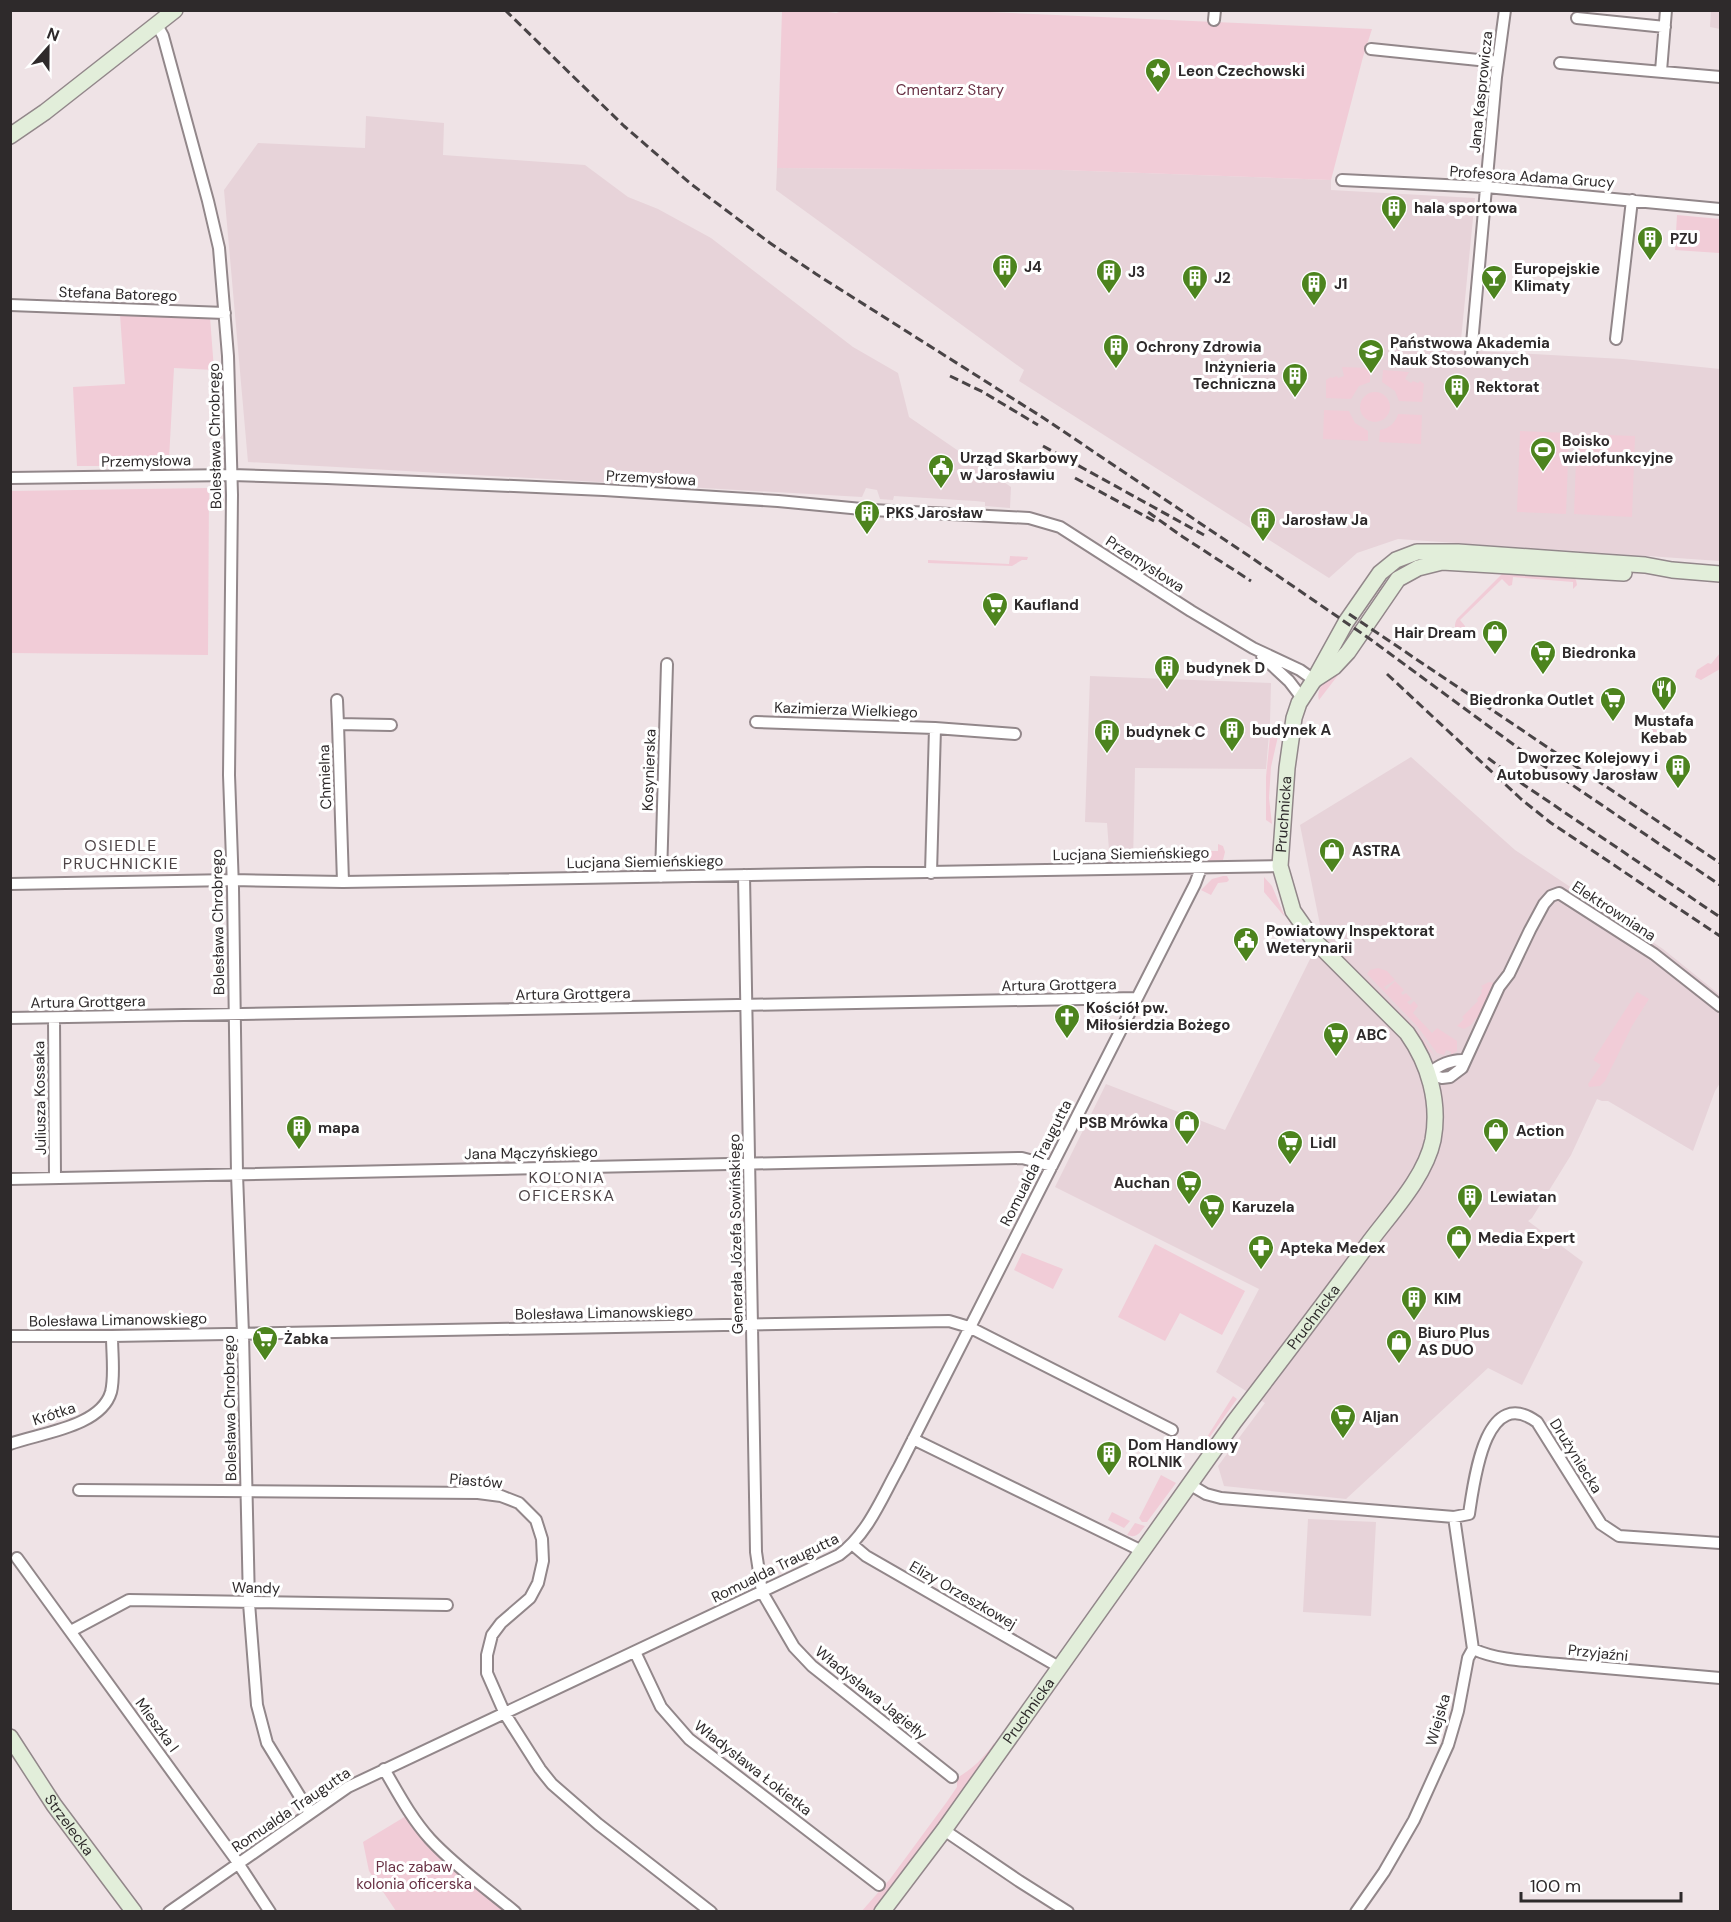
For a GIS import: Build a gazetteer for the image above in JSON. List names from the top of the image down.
{
  "streets": {
    "main road": ["Pruchnicka", "Strzelecka"],
    "street": [
      "Jana Kasprowicza",
      "Profesora Adama Grucy",
      "Stefana Batorego",
      "Bolesława Chrobrego",
      "Przemysłowa",
      "Kazimierza Wielkiego",
      "Kosynierska",
      "Chmielna",
      "Lucjana Siemieńskiego",
      "Elektrowniana",
      "Artura Grottgera",
      "Juliusza Kossaka",
      "Jana Mączyńskiego",
      "Romualda Traugutta",
      "Generała Józefa Sowińskiego",
      "Bolesława Limanowskiego",
      "Krótka",
      "Drużyniecka",
      "Piastów",
      "Wandy",
      "Elizy Orzeszkowej",
      "Przyjaźni",
      "Władysława Jagiełły",
      "Wiejska",
      "Mieszka I",
      "Władysława Łokietka"
    ]
  },
  "crossings": [
    ["Jana Kasprowicza", "Profesora Adama Grucy"],
    ["Stefana Batorego", "Bolesława Chrobrego"],
    ["Bolesława Chrobrego", "Przemysłowa"],
    ["Bolesława Chrobrego", "Lucjana Siemieńskiego"],
    ["Bolesława Chrobrego", "Artura Grottgera"],
    ["Bolesława Chrobrego", "Jana Mączyńskiego"],
    ["Bolesława Chrobrego", "Romualda Traugutta"],
    ["Bolesława Chrobrego", "Bolesława Limanowskiego"],
    ["Bolesława Chrobrego", "Piastów"],
    ["Bolesława Chrobrego", "Wandy"],
    ["Kazimierza Wielkiego", "Lucjana Siemieńskiego"],
    ["Kosynierska", "Lucjana Siemieńskiego"],
    ["Chmielna", "Lucjana Siemieńskiego"],
    ["Pruchnicka", "Lucjana Siemieńskiego"],
    ["Pruchnicka", "Elektrowniana"],
    ["Pruchnicka", "Elizy Orzeszkowej"],
    ["Lucjana Siemieńskiego", "Romualda Traugutta"],
    ["Lucjana Siemieńskiego", "Generała Józefa Sowińskiego"],
    ["Artura Grottgera", "Juliusza Kossaka"],
    ["Artura Grottgera", "Romualda Traugutta"],
    ["Artura Grottgera", "Generała Józefa Sowińskiego"],
    ["Juliusza Kossaka", "Jana Mączyńskiego"],
    ["Jana Mączyńskiego", "Romualda Traugutta"],
    ["Jana Mączyńskiego", "Generała Józefa Sowińskiego"],
    ["Romualda Traugutta", "Generała Józefa Sowińskiego"],
    ["Romualda Traugutta", "Bolesława Limanowskiego"],
    ["Romualda Traugutta", "Piastów"],
    ["Romualda Traugutta", "Elizy Orzeszkowej"],
    ["Romualda Traugutta", "Władysława Jagiełły"],
    ["Romualda Traugutta", "Mieszka I"],
    ["Romualda Traugutta", "Władysława Łokietka"],
    ["Generała Józefa Sowińskiego", "Bolesława Limanowskiego"],
    ["Generała Józefa Sowińskiego", "Władysława Jagiełły"],
    ["Bolesława Limanowskiego", "Krótka"],
    ["Drużyniecka", "Wiejska"],
    ["Wandy", "Mieszka I"],
    ["Przyjaźni", "Wiejska"]
  ],
  "districts": ["OSIEDLE PRUCHNICKIE", "KOLONIA OFICERSKA"],
  "parks": ["Cmentarz Stary", "Plac zabaw kolonia oficerska"],
  "places": {
    "place": ["Leon Czechowski"],
    "building": [
      "hala sportowa",
      "PZU",
      "J4",
      "J3",
      "J2",
      "J1",
      "Ochrony Zdrowia",
      "Inżynieria Techniczna",
      "Rektorat",
      "PKS Jarosław",
      "Jarosław Ja",
      "budynek D",
      "budynek A",
      "budynek C",
      "Dworzec Kolejowy i Autobusowy Jarosław",
      "mapa",
      "Lewiatan",
      "KIM",
      "Dom Handlowy ROLNIK"
    ],
    "bar": ["Europejskie Klimaty"],
    "school or university": ["Państwowa Akademia Nauk Stosowanych"],
    "sports": ["Boisko wielofunkcyjne"],
    "public building": ["Urząd Skarbowy w Jarosławiu", "Powiatowy Inspektorat Weterynarii"],
    "supermarket": [
      "Kaufland",
      "Biedronka",
      "Biedronka Outlet",
      "ABC",
      "Lidl",
      "Auchan",
      "Karuzela",
      "Żabka",
      "Aljan"
    ],
    "shop": [
      "Hair Dream",
      "ASTRA",
      "PSB Mrówka",
      "Action",
      "Media Expert",
      "Biuro Plus AS DUO"
    ],
    "restaurant": ["Mustafa Kebab"],
    "church": ["Kościół pw. Miłosierdzia Bożego"],
    "pharmacy": ["Apteka Medex"]
  },
  "scale_bar": "100 m",
  "north": "top"
}
